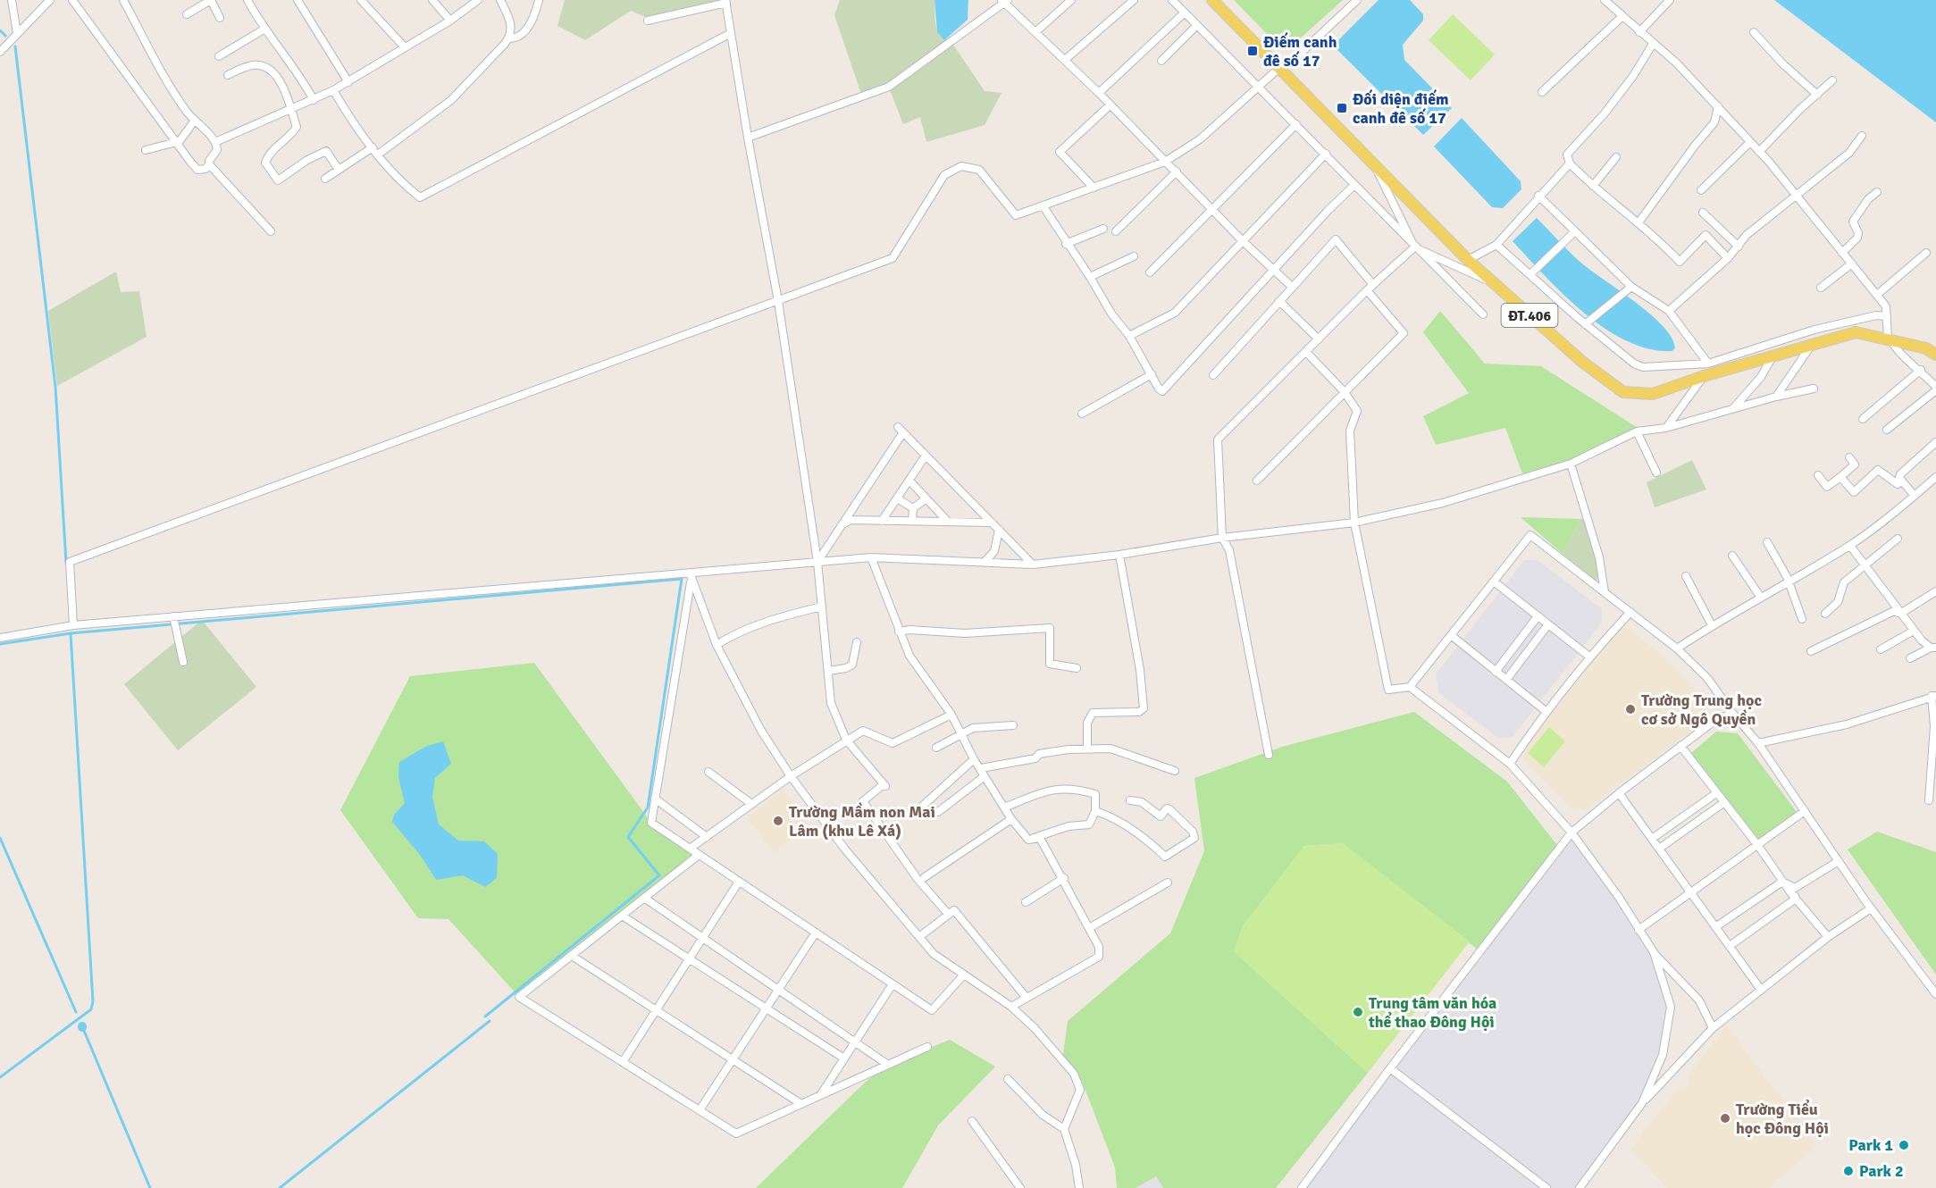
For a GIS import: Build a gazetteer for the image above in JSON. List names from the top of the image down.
{
  "streets": {
    "main road": ["ĐT.406"]
  },
  "places": {
    "transit": ["Điếm canh đê số 17", "Đối diện điếm canh đê số 17"],
    "other": [
      "Trường Trung học cơ sở Ngô Quyền",
      "Trường Mầm non Mai Lâm (khu Lê Xá)",
      "Trung tâm văn hóa thể thao Đông Hội",
      "Trường Tiểu học Đông Hội",
      "Park 1",
      "Park 2"
    ]
  }
}
